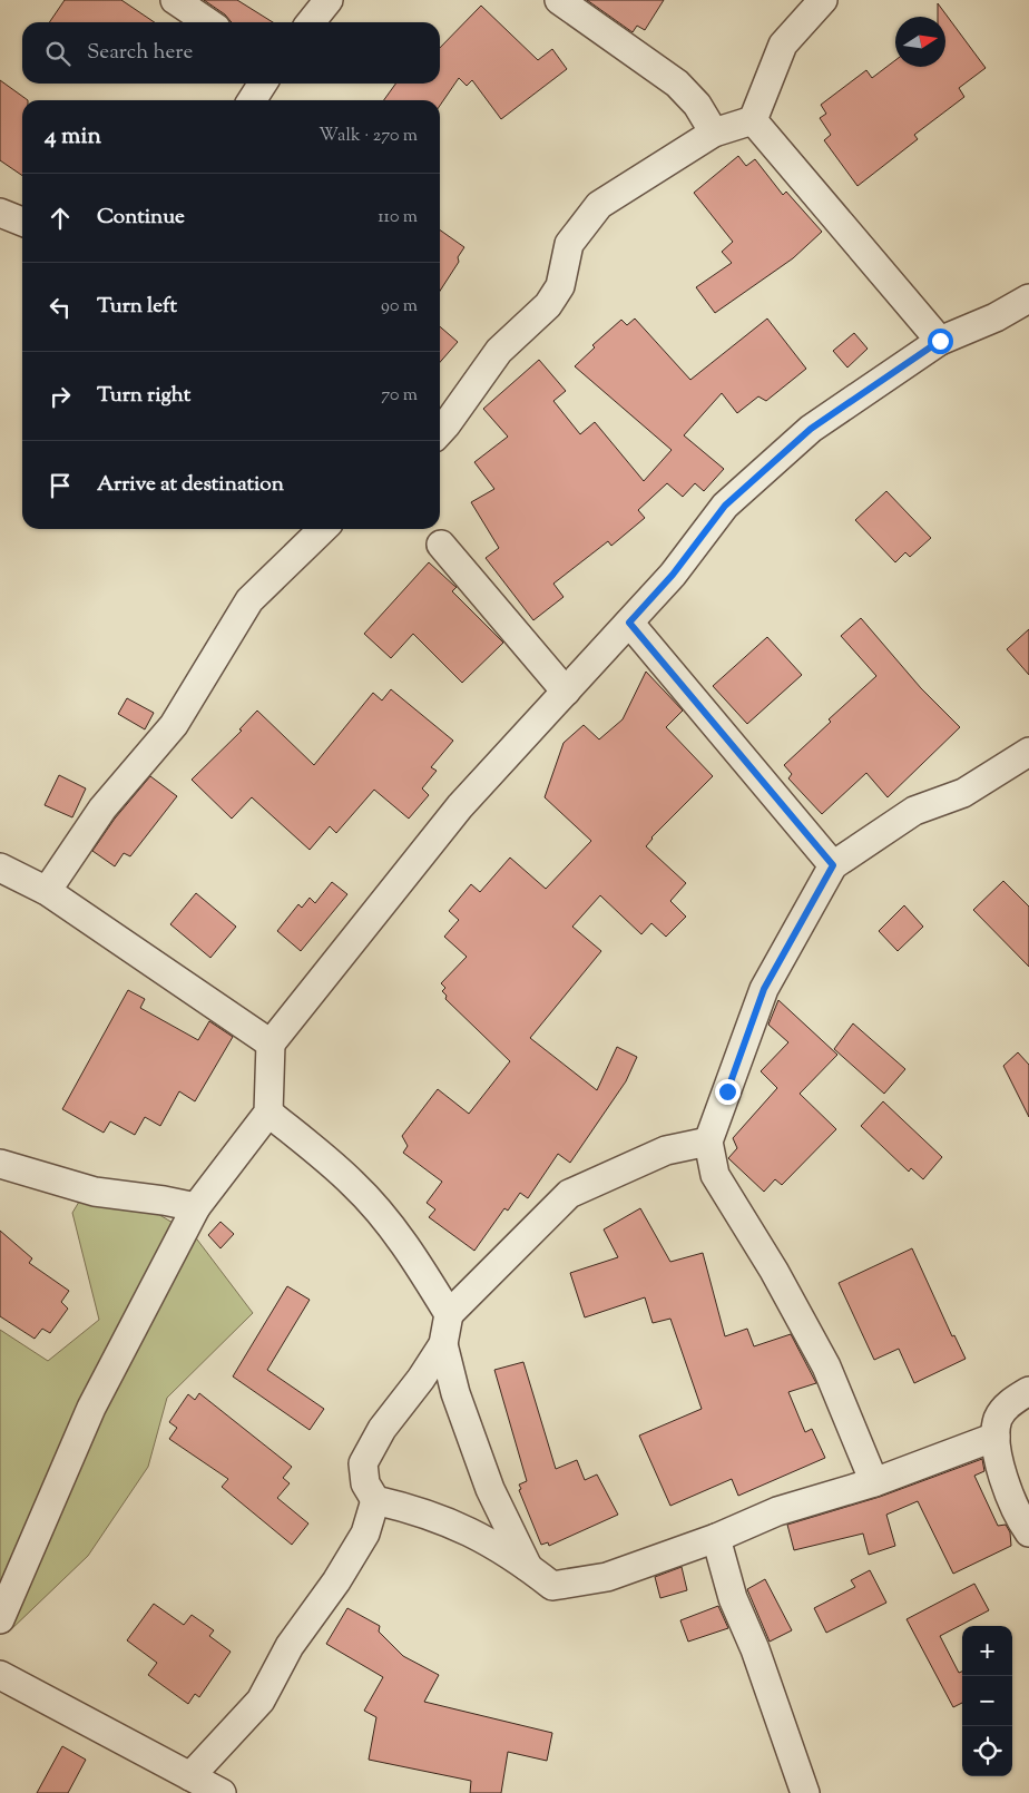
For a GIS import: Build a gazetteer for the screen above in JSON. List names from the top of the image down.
{
  "north": "right",
  "page": {
    "search": "Search here",
    "heading": ["4 min", "Walk · 270 m"],
    "list": [
      ["Continue", "110 m"],
      ["Turn left", "90 m"],
      ["Turn right", "70 m"],
      "Arrive at destination"
    ],
    "map_buttons": ["+", "−"]
  }
}
